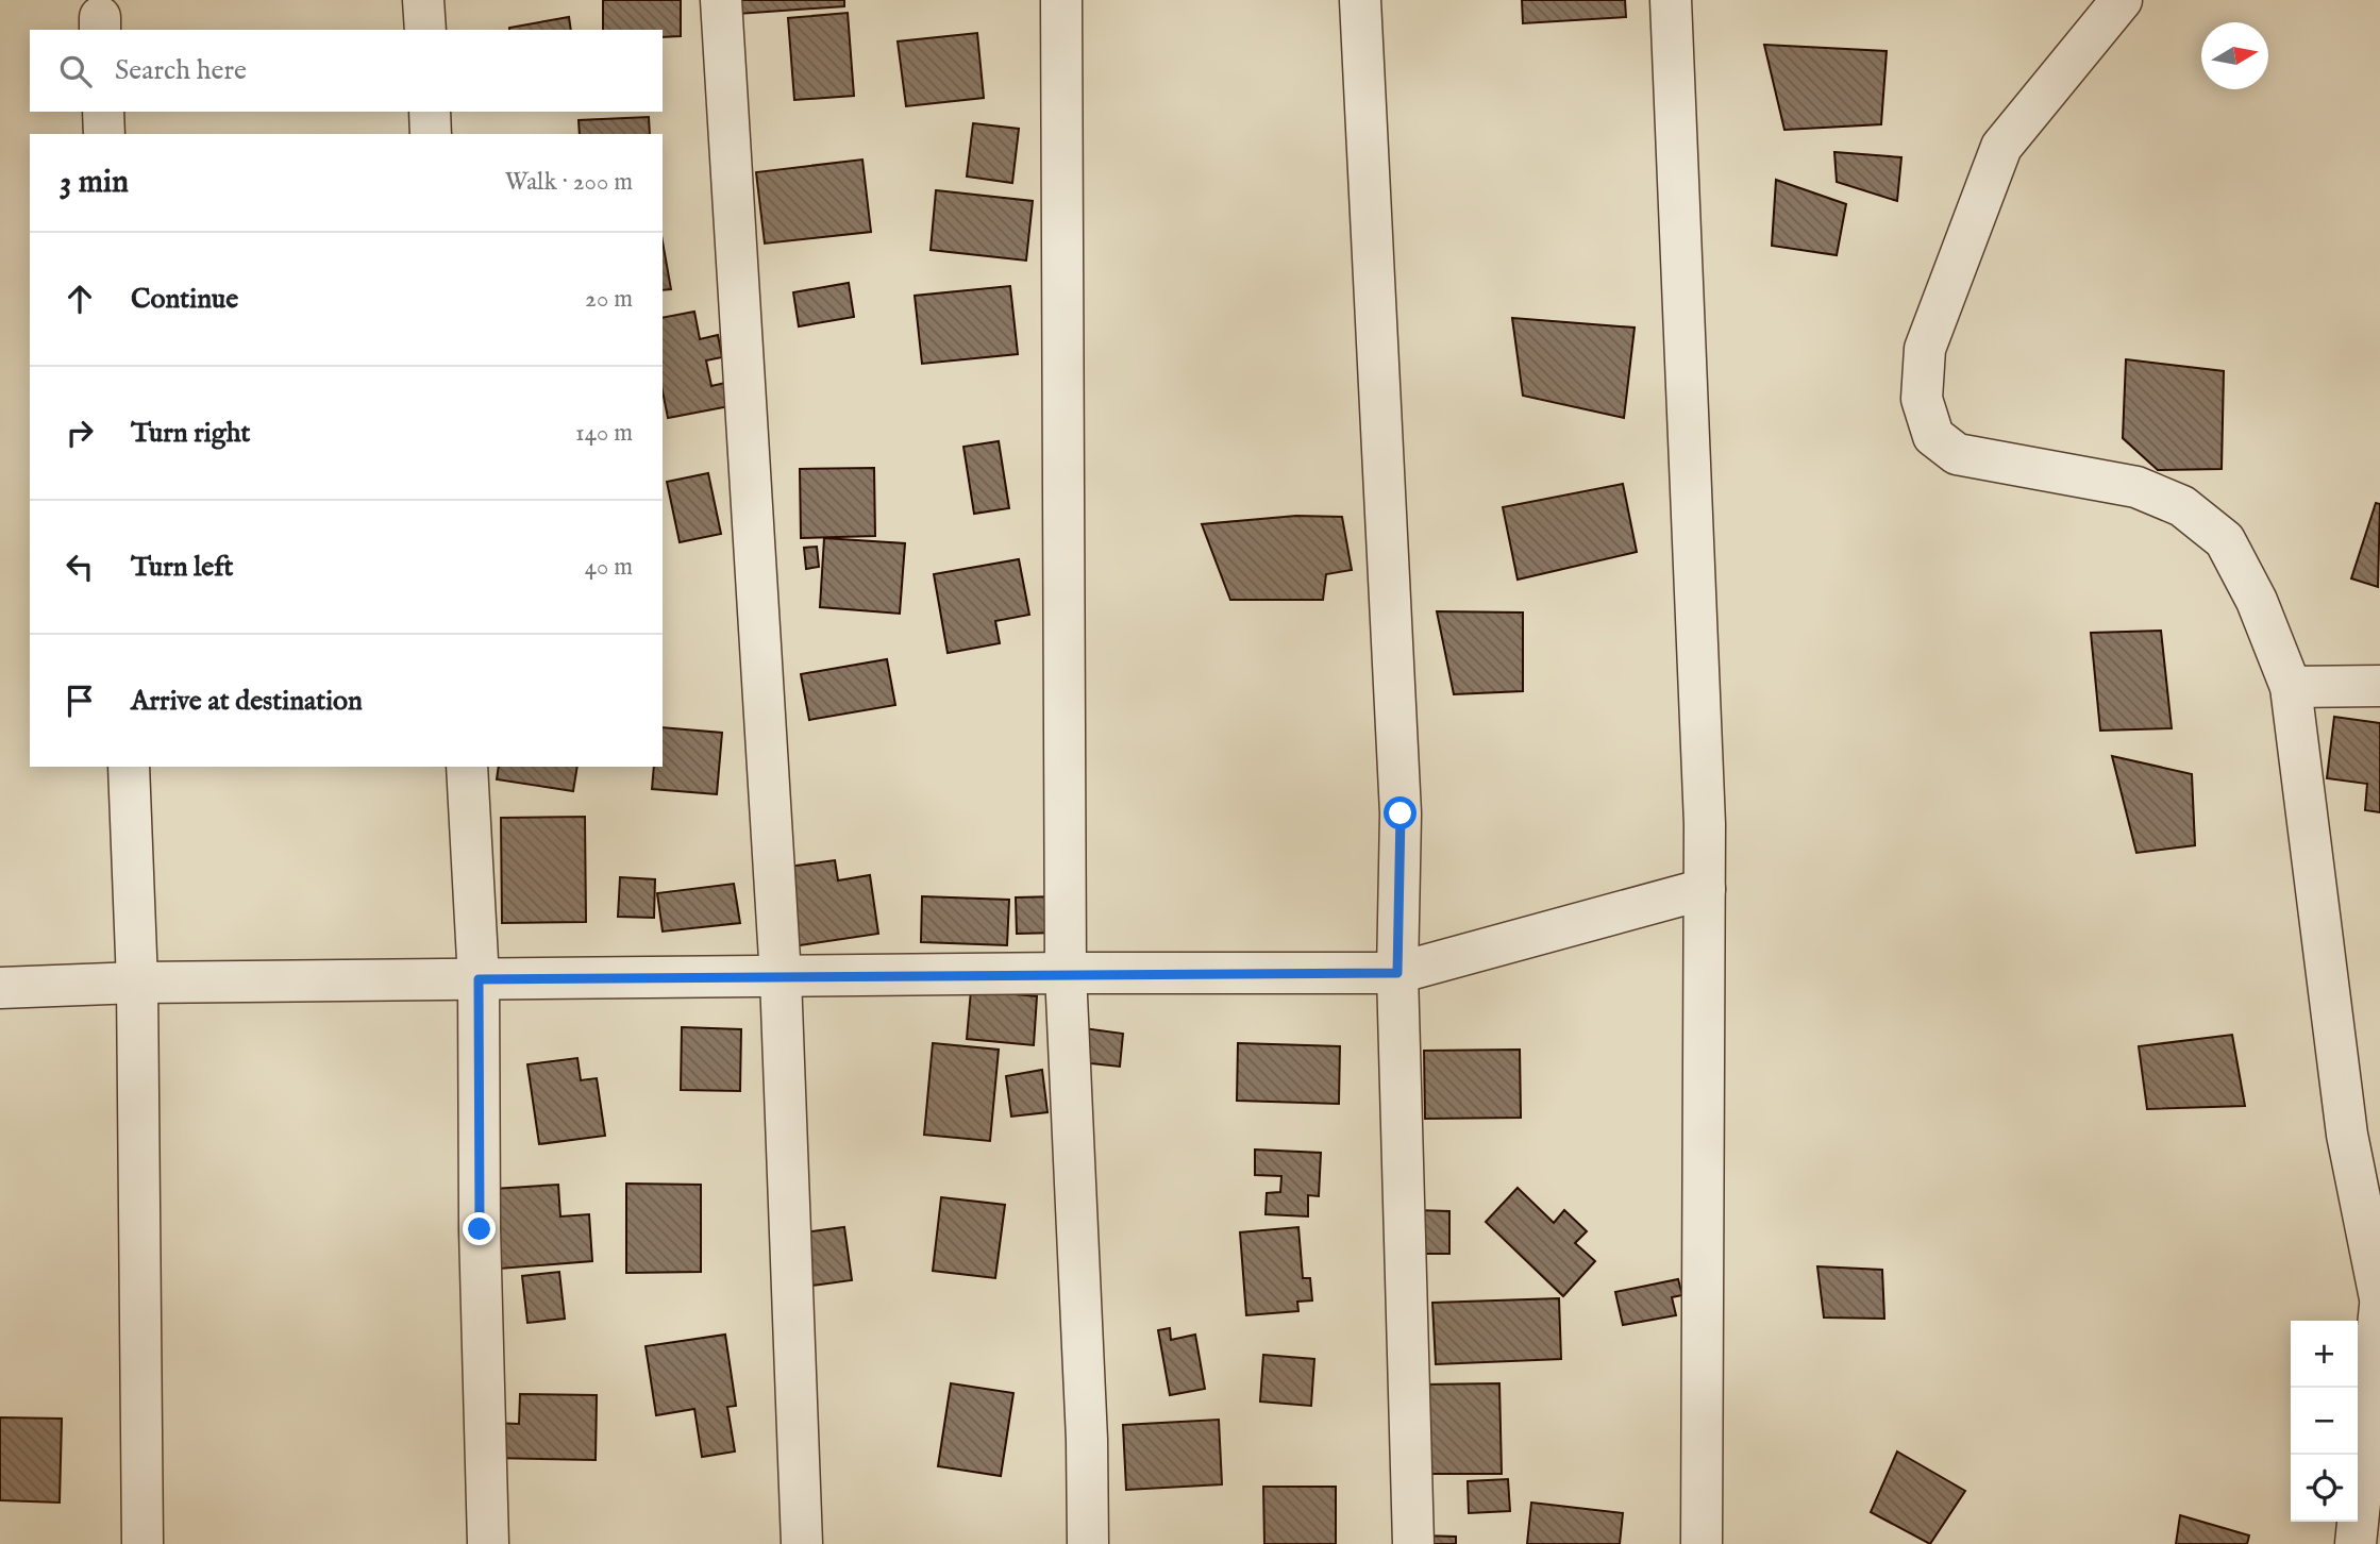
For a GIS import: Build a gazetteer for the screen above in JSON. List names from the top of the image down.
{
  "north": "right",
  "page": {
    "search": "Search here",
    "heading": ["3 min", "Walk · 200 m"],
    "list": [
      ["Continue", "20 m"],
      ["Turn right", "140 m"],
      ["Turn left", "40 m"],
      "Arrive at destination"
    ],
    "map_buttons": ["+", "−"]
  }
}
